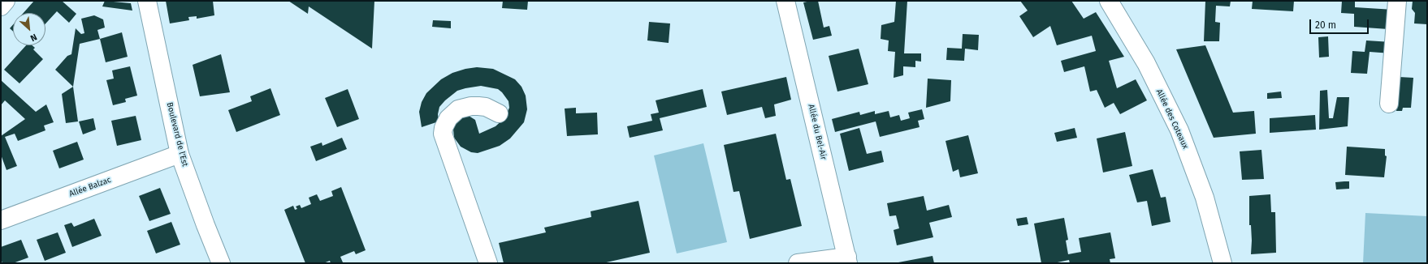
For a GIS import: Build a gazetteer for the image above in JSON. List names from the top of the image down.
{
  "streets": {
    "street": [
      "Allée des Coteaux",
      "Allée du Bel-Air",
      "Boulevard de l'Est",
      "Allée Balzac"
    ]
  },
  "crossings": [
    ["Boulevard de l'Est", "Allée Balzac"]
  ],
  "scale_bar": "20 m",
  "north": "bottom right"
}
